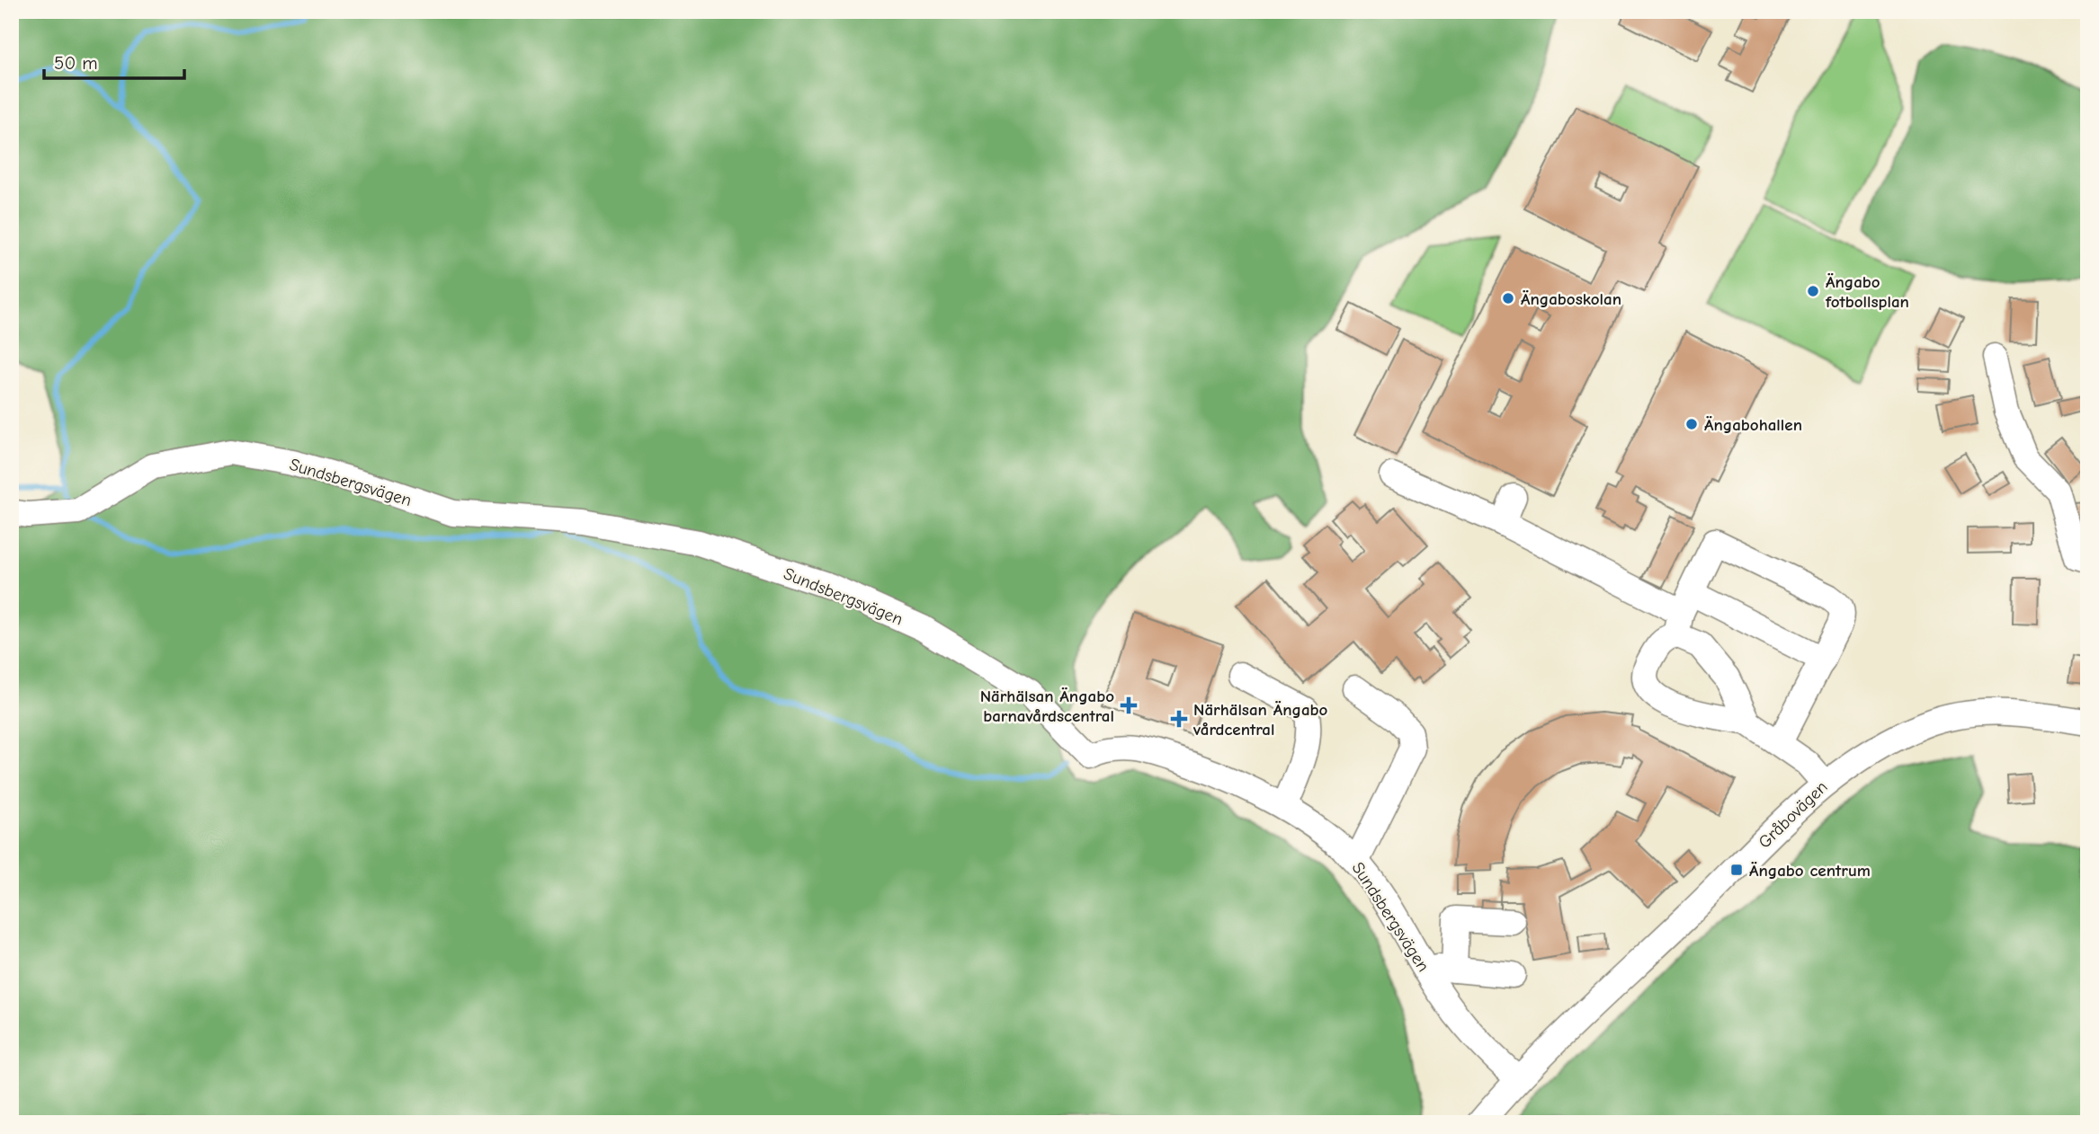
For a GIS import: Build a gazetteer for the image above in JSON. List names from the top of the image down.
{
  "streets": {
    "street": ["Sundsbergsvägen", "Gråbovägen"]
  },
  "crossings": [
    ["Sundsbergsvägen", "Gråbovägen"]
  ],
  "places": {
    "other": ["Ängabo fotbollsplan", "Ängaboskolan", "Ängabohallen"],
    "health": ["Närhälsan Ängabo barnavårdscentral", "Närhälsan Ängabo vårdcentral"],
    "transit": ["Ängabo centrum"]
  },
  "scale_bar": "50 m"
}
